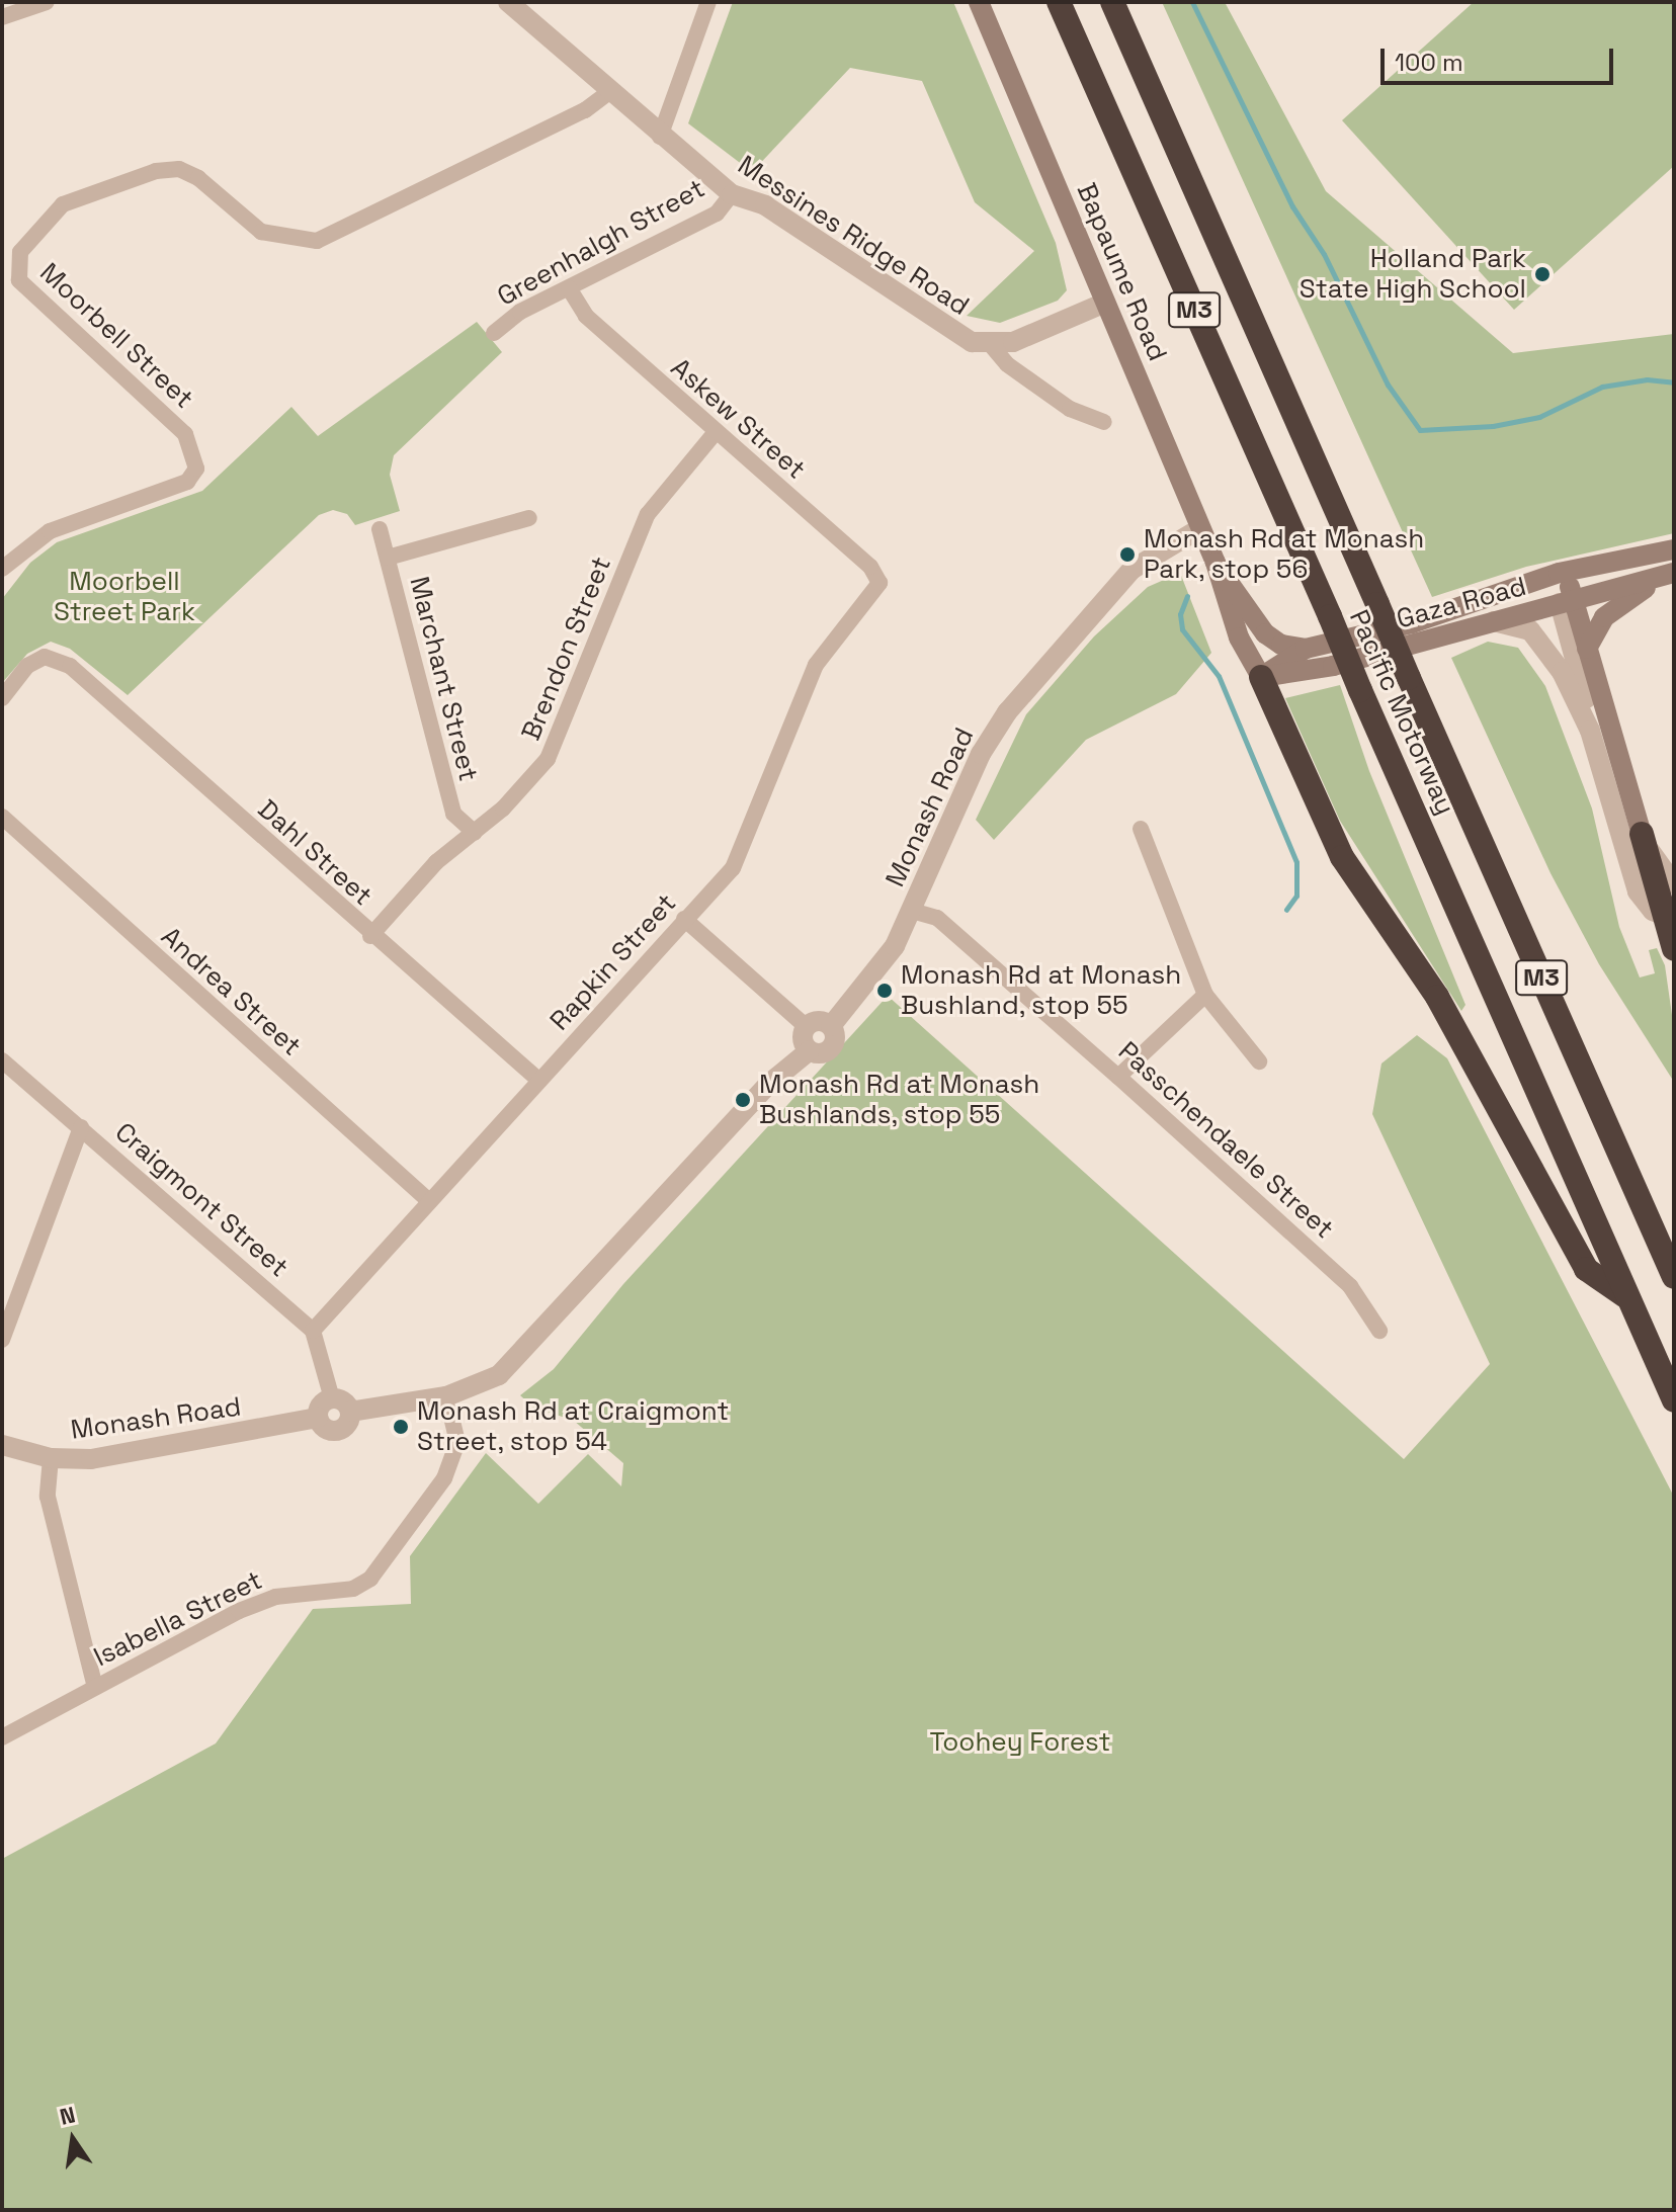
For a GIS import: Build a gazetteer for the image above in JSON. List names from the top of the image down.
{
  "streets": {
    "highway": ["M3", "Pacific Motorway"],
    "main road": ["Bapaume Road", "Gaza Road"],
    "street": [
      "Messines Ridge Road",
      "Greenhalgh Street",
      "Moorbell Street",
      "Askew Street",
      "Brendon Street",
      "Marchant Street",
      "Monash Road",
      "Dahl Street",
      "Rapkin Street",
      "Andrea Street",
      "Passchendaele Street",
      "Craigmont Street",
      "Isabella Street"
    ]
  },
  "crossings": [
    ["Messines Ridge Road", "Greenhalgh Street"],
    ["Messines Ridge Road", "Moorbell Street"],
    ["Greenhalgh Street", "Askew Street"],
    ["Bapaume Road", "Gaza Road"],
    ["Bapaume Road", "Monash Road"],
    ["Askew Street", "Brendon Street"],
    ["Askew Street", "Rapkin Street"],
    ["Brendon Street", "Marchant Street"],
    ["Brendon Street", "Dahl Street"],
    ["Monash Road", "Passchendaele Street"],
    ["Monash Road", "Isabella Street"],
    ["Dahl Street", "Rapkin Street"],
    ["Rapkin Street", "Andrea Street"],
    ["Rapkin Street", "Craigmont Street"]
  ],
  "parks": ["Moorbell Street Park", "Toohey Forest"],
  "places": [
    "Holland Park State High School",
    "Monash Rd at Monash Park, stop 56",
    "Monash Rd at Monash Bushland, stop 55",
    "Monash Rd at Monash Bushlands, stop 55",
    "Monash Rd at Craigmont Street, stop 54"
  ],
  "scale_bar": "100 m",
  "north": "top"
}
